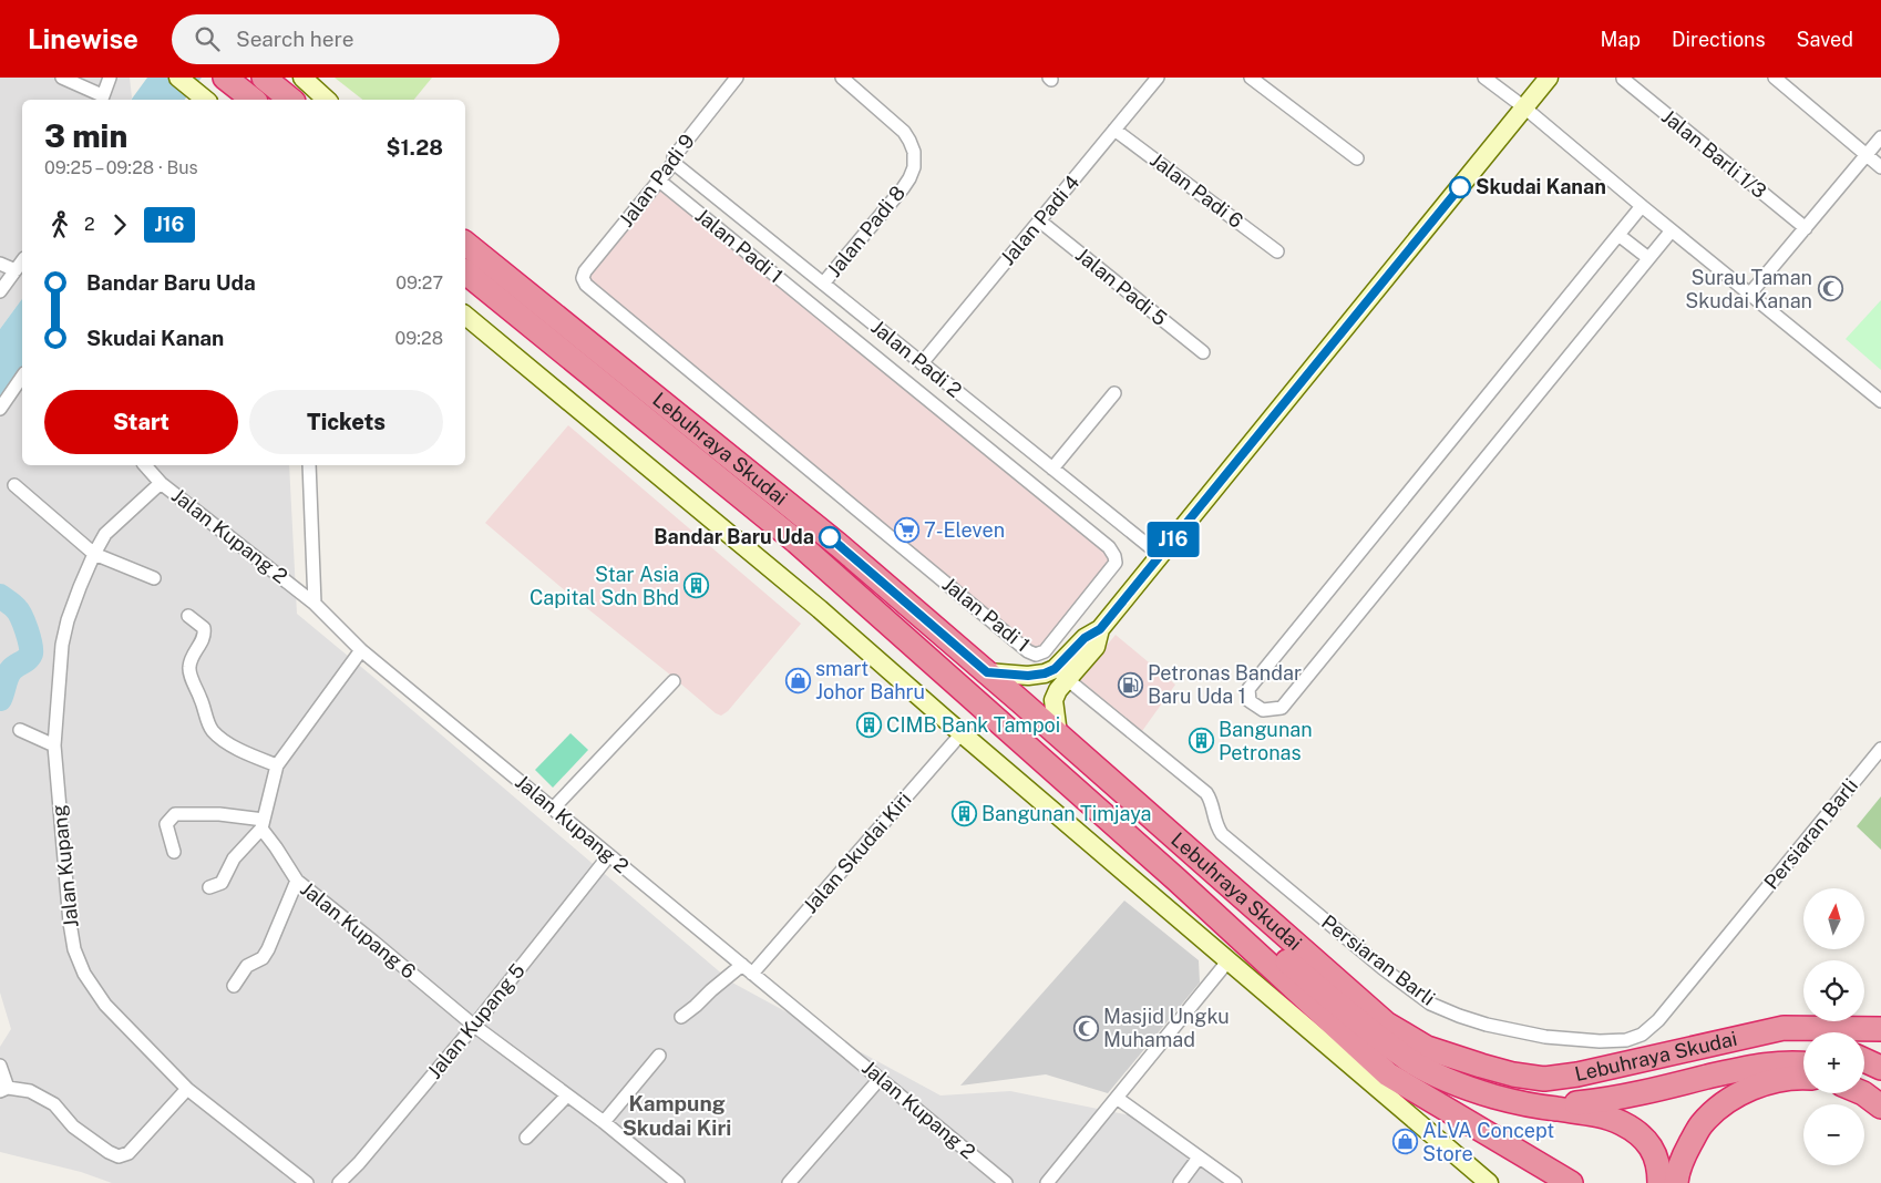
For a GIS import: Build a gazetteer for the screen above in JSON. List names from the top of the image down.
{
  "streets": {
    "highway": ["Lebuhraya Skudai"],
    "street": [
      "Jalan Barli 1/3",
      "Jalan Padi 9",
      "Jalan Padi 6",
      "Jalan Padi 4",
      "Jalan Padi 8",
      "Jalan Padi 1",
      "Jalan Padi 5",
      "Jalan Padi 2",
      "Jalan Kupang 2",
      "Persiaran Barli",
      "Jalan Skudai Kiri",
      "Jalan Kupang",
      "Jalan Kupang 6",
      "Jalan Kupang 5"
    ]
  },
  "crossings": [
    ["Jalan Padi 9", "Jalan Padi 1"],
    ["Jalan Padi 9", "Jalan Padi 2"],
    ["Jalan Padi 6", "Jalan Padi 4"],
    ["Jalan Padi 4", "Jalan Padi 5"],
    ["Jalan Padi 4", "Jalan Padi 2"],
    ["Jalan Padi 8", "Jalan Padi 2"],
    ["Jalan Kupang 2", "Jalan Skudai Kiri"],
    ["Jalan Kupang 2", "Jalan Kupang"],
    ["Jalan Kupang 2", "Jalan Kupang 5"],
    ["Jalan Kupang 6", "Jalan Kupang 5"]
  ],
  "districts": ["Kampung Skudai Kiri"],
  "places": {
    "other": ["Skudai Kanan", "Bandar Baru Uda"],
    "mosque": ["Surau Taman Skudai Kanan", "Masjid Ungku Muhamad"],
    "supermarket": ["7-Eleven"],
    "building": [
      "Star Asia Capital Sdn Bhd",
      "CIMB Bank Tampoi",
      "Bangunan Petronas",
      "Bangunan Timjaya"
    ],
    "shop": ["smart Johor Bahru", "ALVA Concept Store"],
    "fuel station": ["Petronas Bandar Baru Uda 1"]
  },
  "lines": ["bus line J16"],
  "north": "top",
  "page": {
    "header": "Linewise",
    "search": "Search here",
    "nav": ["Map", "Directions", "Saved"],
    "on_map": "J16",
    "heading": ["3 min", "09:25 – 09:28 · Bus", "$1.28"],
    "legs": ["2", "J16"],
    "list": [
      {
        "name": "Bandar Baru Uda",
        "value": "09:27"
      },
      {
        "name": "Skudai Kanan",
        "value": "09:28"
      }
    ],
    "buttons": ["Start", "Tickets"],
    "map_buttons": ["+", "−"]
  }
}
